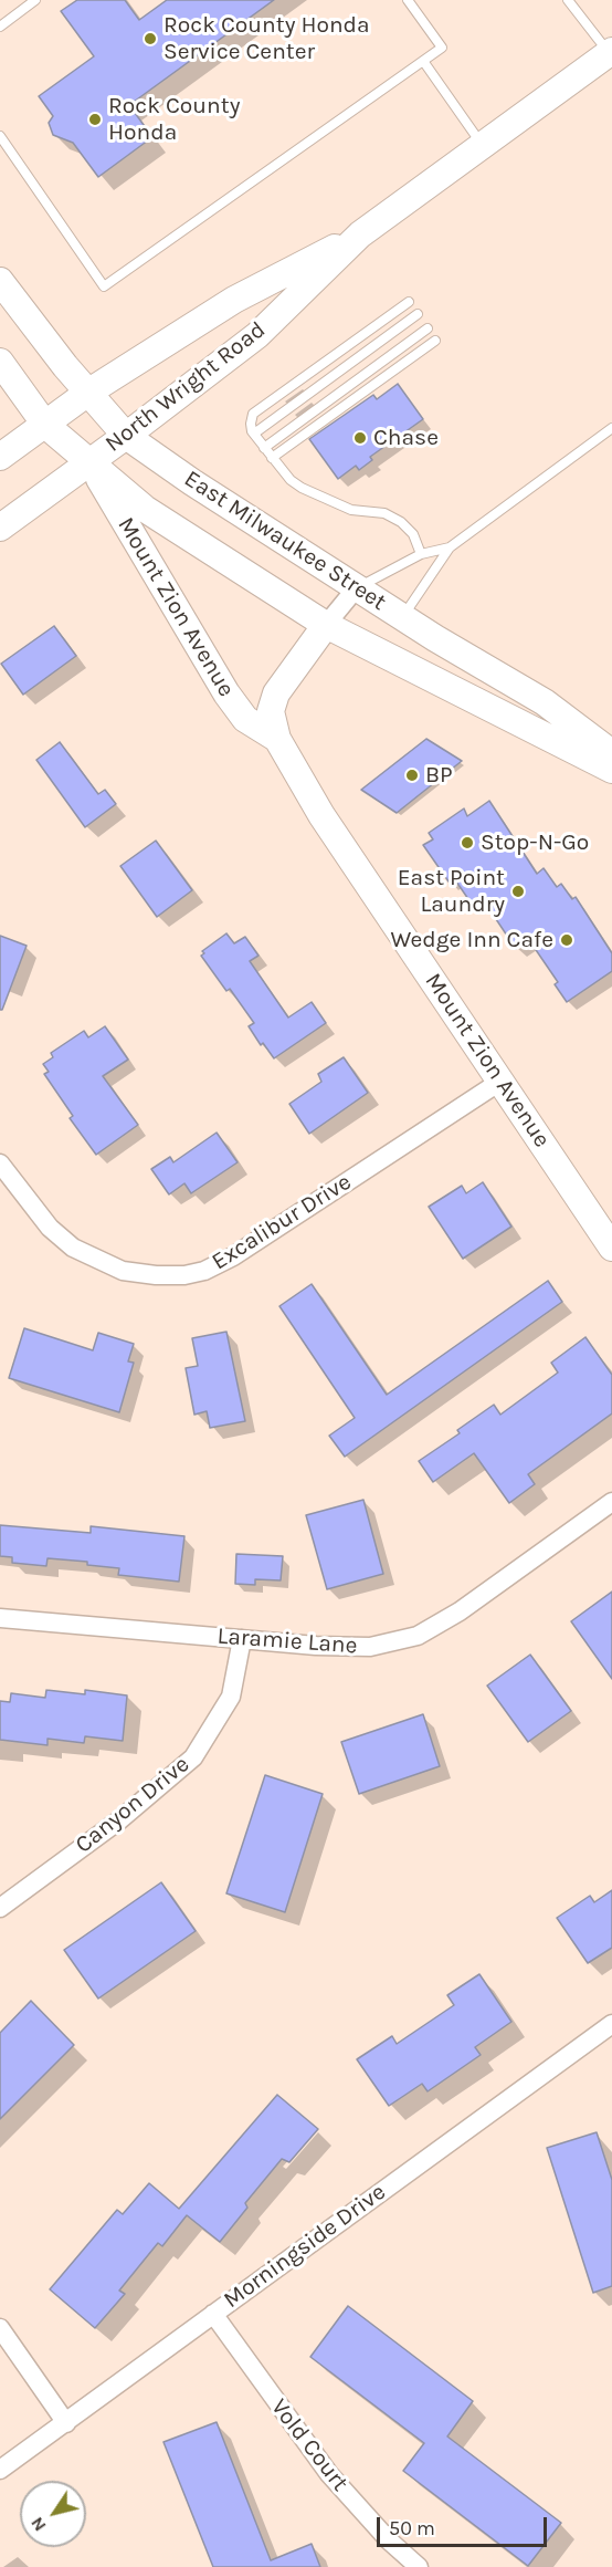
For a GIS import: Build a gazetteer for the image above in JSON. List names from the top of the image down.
{
  "streets": {
    "main road": ["North Wright Road", "East Milwaukee Street", "Mount Zion Avenue"],
    "street": [
      "Excalibur Drive",
      "Laramie Lane",
      "Canyon Drive",
      "Morningside Drive",
      "Vold Court"
    ]
  },
  "crossings": [
    ["North Wright Road", "East Milwaukee Street"],
    ["North Wright Road", "Mount Zion Avenue"],
    ["East Milwaukee Street", "Mount Zion Avenue"],
    ["Mount Zion Avenue", "Excalibur Drive"],
    ["Laramie Lane", "Canyon Drive"],
    ["Morningside Drive", "Vold Court"]
  ],
  "places": [
    "Rock County Honda Service Center",
    "Rock County Honda",
    "Chase",
    "BP",
    "Stop-N-Go",
    "East Point Laundry",
    "Wedge Inn Cafe"
  ],
  "scale_bar": "50 m",
  "north": "bottom left"
}
